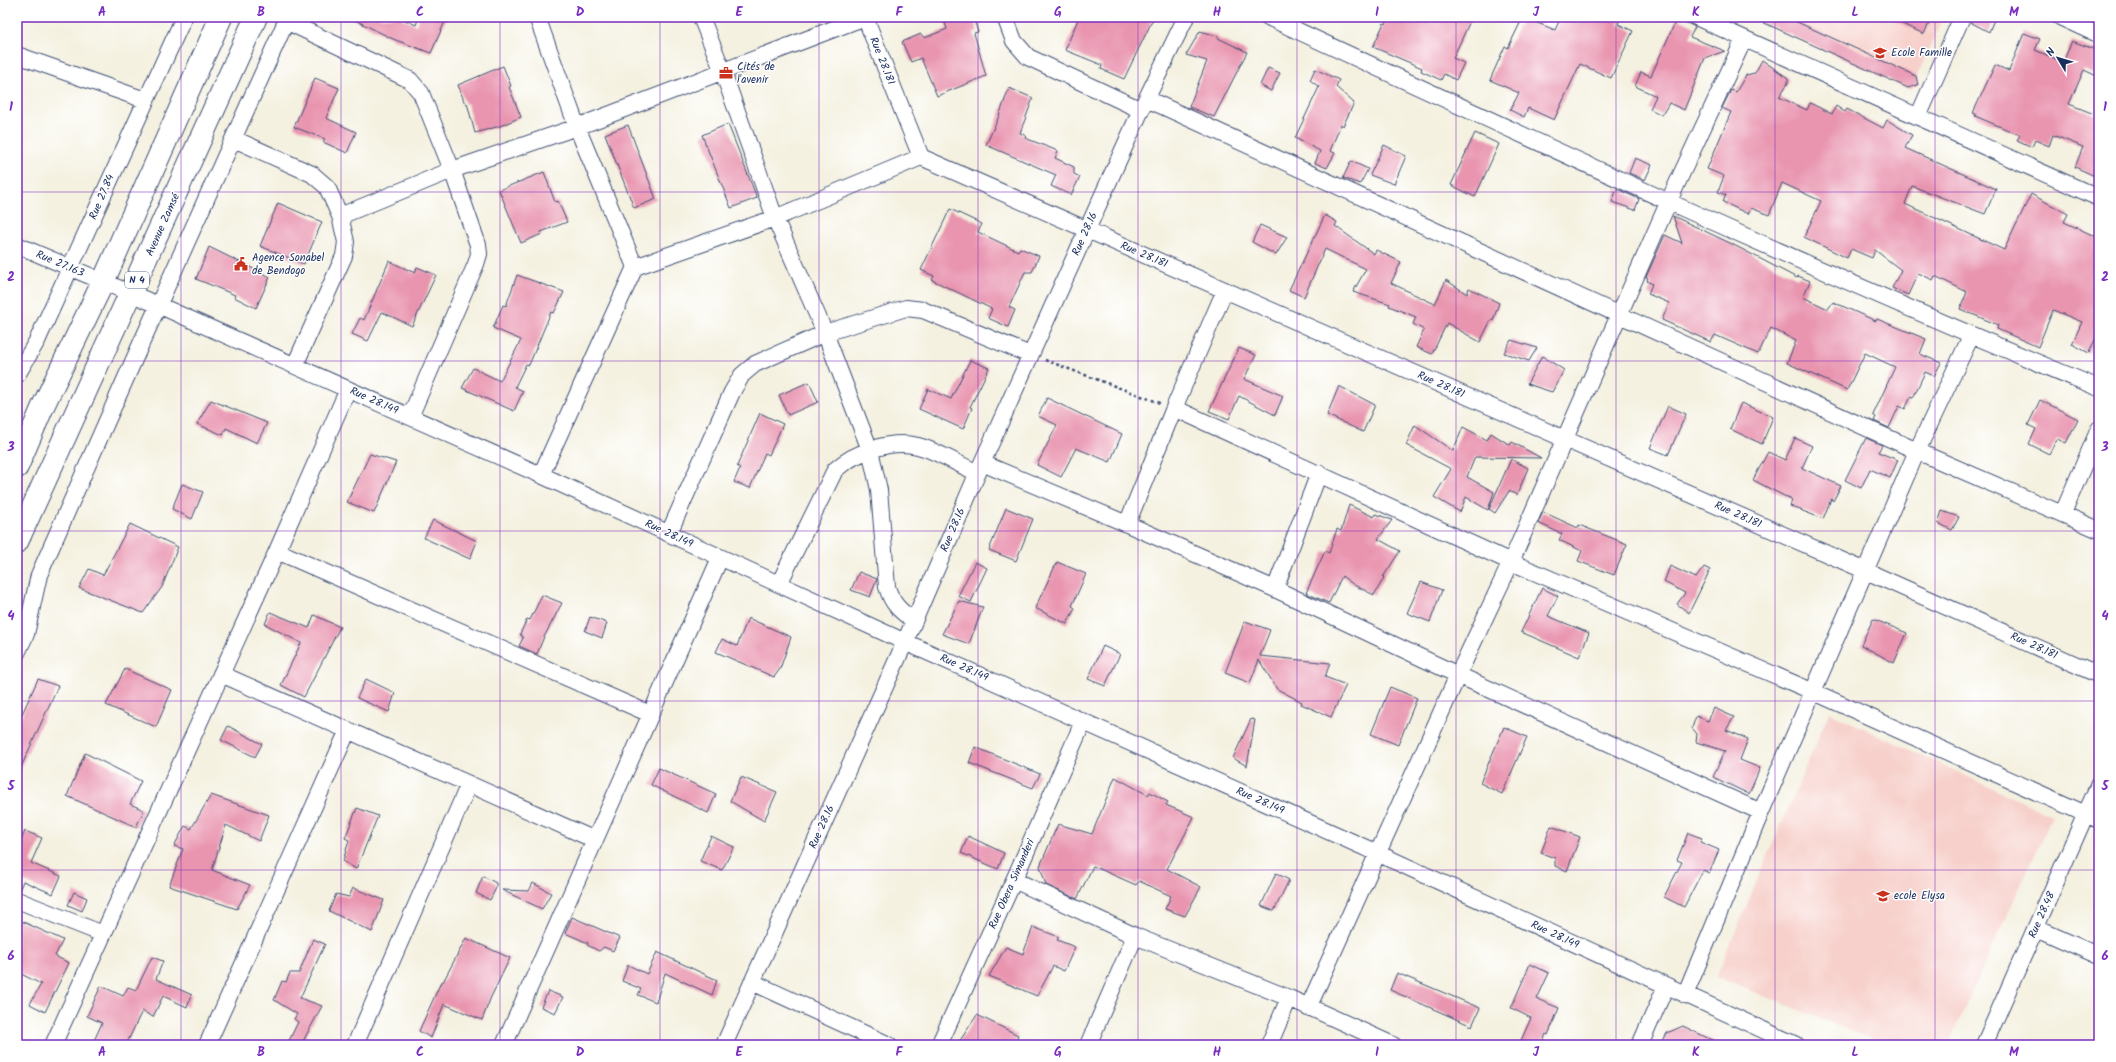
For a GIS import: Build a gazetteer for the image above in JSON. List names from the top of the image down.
{
  "streets": {
    "highway": ["Avenue Zamsé", "N 4"],
    "street": [
      "Rue 28.181",
      "Rue 27.84",
      "Rue 28.16",
      "Rue 27.163",
      "Rue 28.149",
      "Rue Obera Simanderi",
      "Rue 28.48"
    ]
  },
  "crossings": [
    ["Rue 28.181", "Rue 28.16"],
    ["Rue 27.84", "Rue 27.163"],
    ["Avenue Zamsé", "Rue 27.163"],
    ["Avenue Zamsé", "Rue 28.149"],
    ["Rue 28.16", "Rue 28.149"],
    ["Rue 27.163", "N 4"],
    ["Rue 27.163", "Rue 28.149"],
    ["Rue 28.149", "Rue Obera Simanderi"]
  ],
  "places": {
    "school or university": ["Ecole Famille", "ecole Elysa"],
    "office": ["Cités de l'avenir"],
    "public building": ["Agence Sonabel de Bendogo"]
  },
  "north": "top left",
  "grid": {
    "columns": [
      "A",
      "B",
      "C",
      "D",
      "E",
      "F",
      "G",
      "H",
      "I",
      "J",
      "K",
      "L",
      "M"
    ],
    "rows": [
      "1",
      "2",
      "3",
      "4",
      "5",
      "6"
    ]
  }
}
